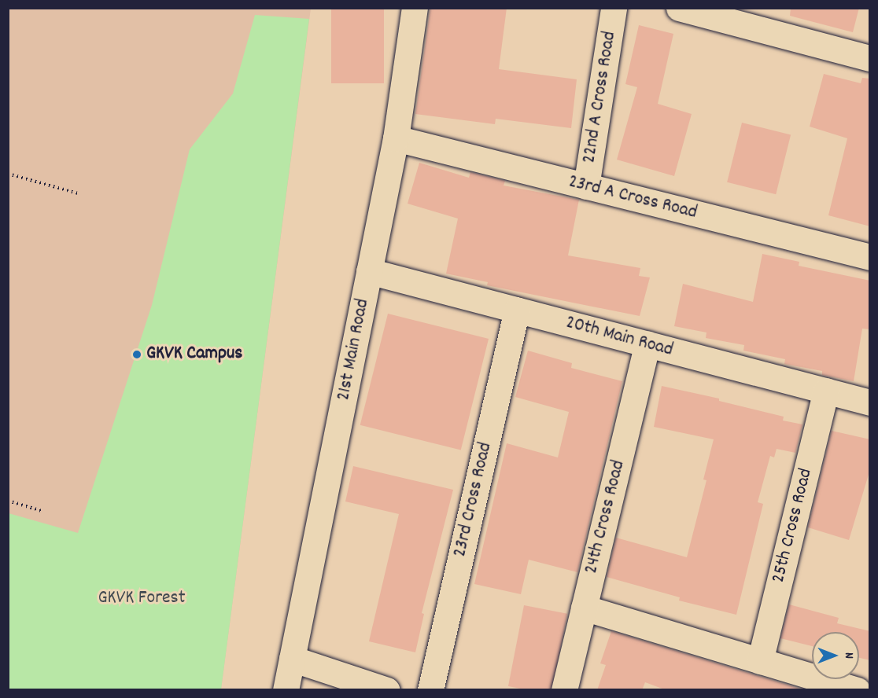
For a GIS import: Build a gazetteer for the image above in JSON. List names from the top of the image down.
{
  "streets": {
    "street": [
      "22nd A Cross Road",
      "23rd A Cross Road",
      "20th Main Road",
      "21st Main Road",
      "23rd Cross Road",
      "24th Cross Road",
      "25th Cross Road"
    ]
  },
  "crossings": [
    ["22nd A Cross Road", "23rd A Cross Road"],
    ["23rd A Cross Road", "21st Main Road"],
    ["20th Main Road", "21st Main Road"],
    ["20th Main Road", "23rd Cross Road"],
    ["20th Main Road", "24th Cross Road"],
    ["20th Main Road", "25th Cross Road"]
  ],
  "parks": ["GKVK Forest"],
  "places": ["GKVK Campus"],
  "north": "right"
}
